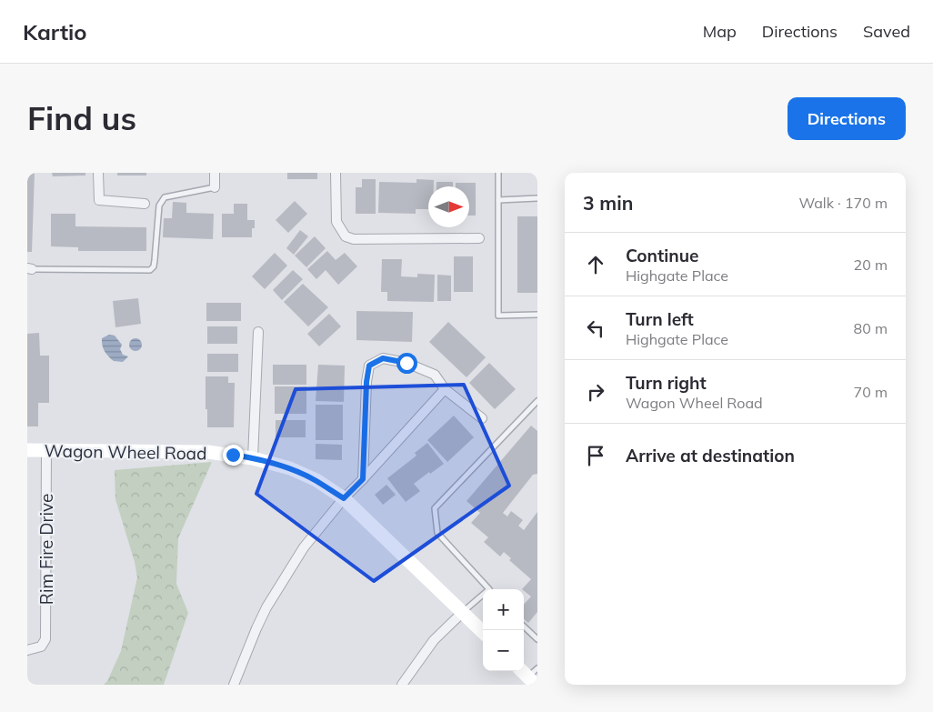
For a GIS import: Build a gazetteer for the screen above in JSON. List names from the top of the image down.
{
  "streets": {
    "street": ["Wagon Wheel Road", "Rim Fire Drive"]
  },
  "crossings": [
    ["Wagon Wheel Road", "Rim Fire Drive"]
  ],
  "north": "right",
  "page": {
    "header": "Kartio",
    "nav": ["Map", "Directions", "Saved"],
    "buttons": "Directions",
    "title": "Find us",
    "heading": ["3 min", "Walk · 170 m"],
    "list": [
      ["Continue", "Highgate Place", "20 m"],
      ["Turn left", "Highgate Place", "80 m"],
      ["Turn right", "Wagon Wheel Road", "70 m"],
      "Arrive at destination"
    ],
    "map_buttons": ["+", "−"]
  }
}
